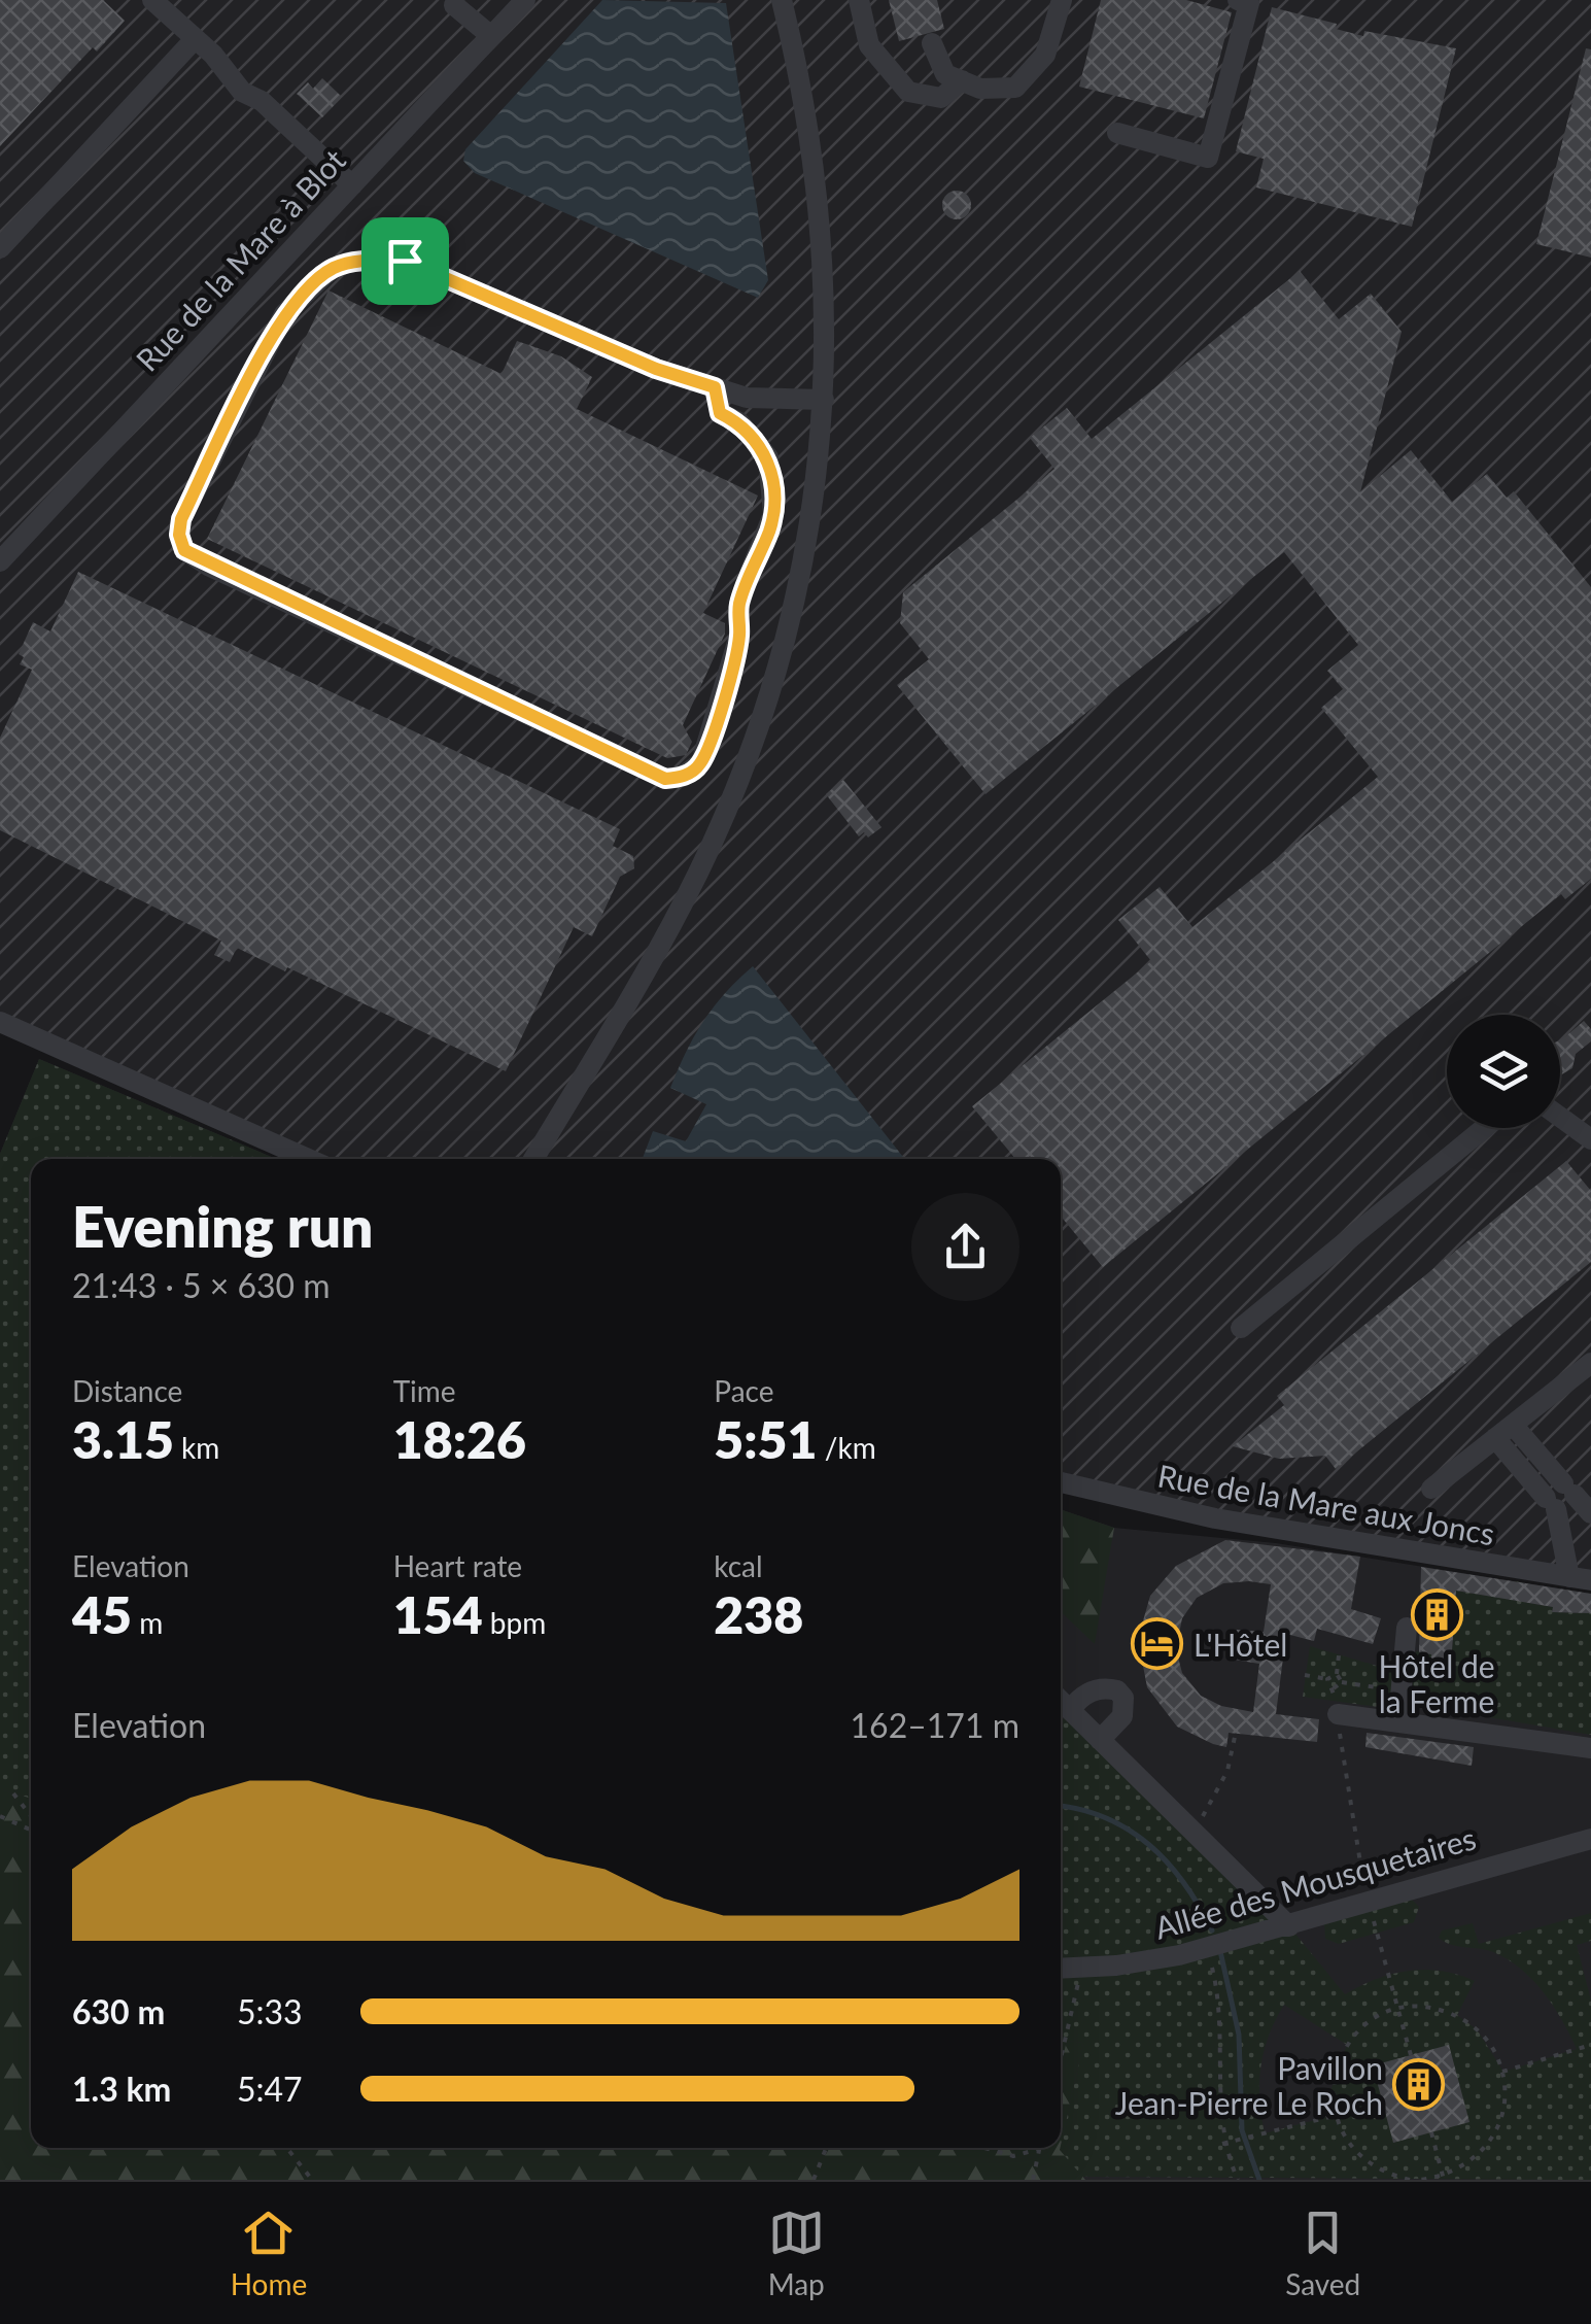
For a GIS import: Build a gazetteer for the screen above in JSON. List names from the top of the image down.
{
  "streets": {
    "street": ["Rue de la Mare à Blot", "Rue de la Mare aux Joncs", "Allée des Mousquetaires"]
  },
  "places": {
    "building": ["Hôtel de la Ferme", "Pavillon Jean-Pierre Le Roch"],
    "hotel": ["L'Hôtel"]
  },
  "page": {
    "heading": ["Evening run", "21:43 · 5 × 630 m"],
    "stats": [
      ["Distance", "3.15 km"],
      ["Time", "18:26"],
      ["Pace", "5:51 /km"],
      ["Elevation", "45 m"],
      ["Heart rate", "154 bpm"],
      ["kcal", "238"]
    ],
    "chart": ["Elevation", "162–171 m"],
    "list": [
      {
        "name": "630 m",
        "note": "5:33"
      },
      {
        "name": "1.3 km",
        "note": "5:47"
      }
    ],
    "tabs": ["Home", "Map", "Saved"]
  }
}
